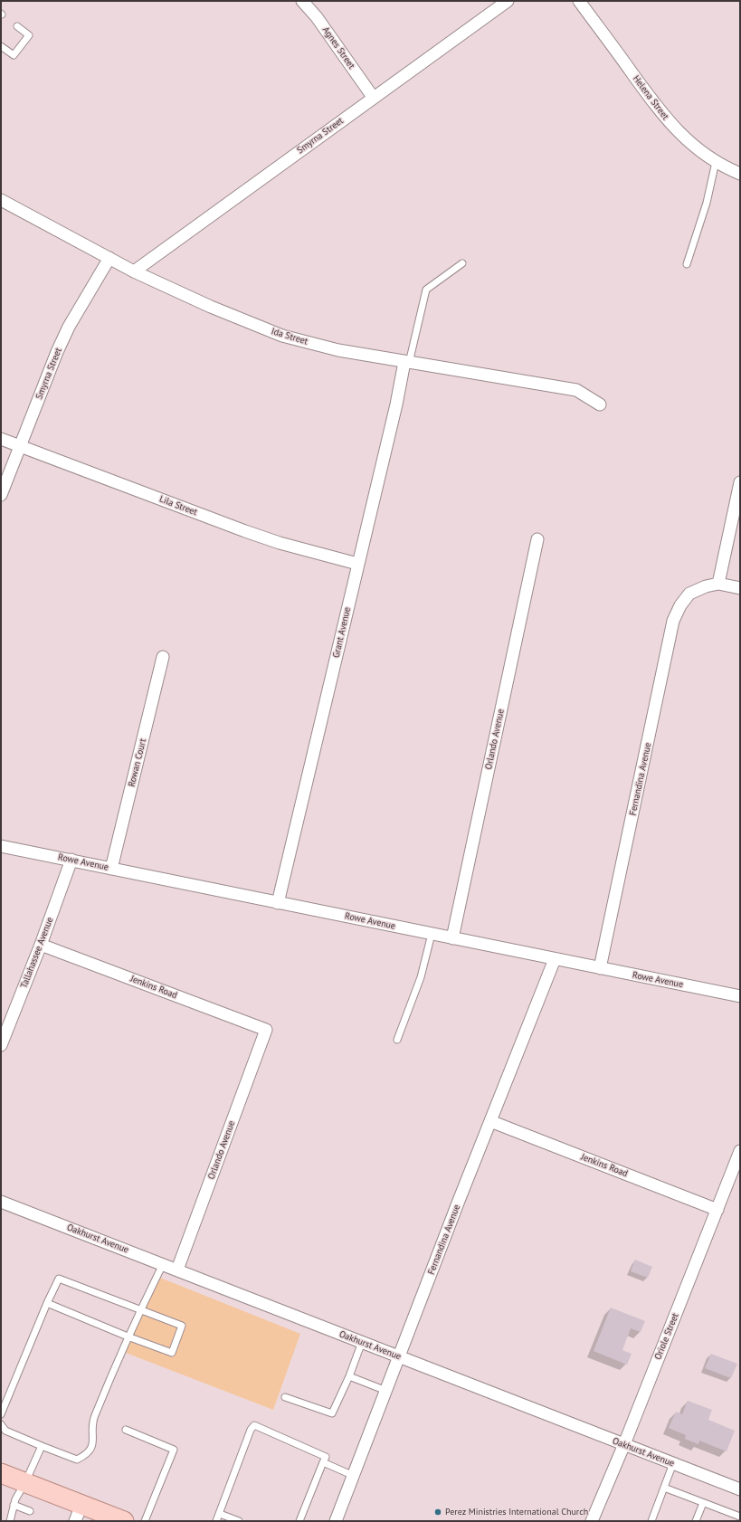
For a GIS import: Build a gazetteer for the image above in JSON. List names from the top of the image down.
{
  "streets": {
    "street": [
      "Agnes Street",
      "Helena Street",
      "Smyrna Street",
      "Ida Street",
      "Lila Street",
      "Grant Avenue",
      "Orlando Avenue",
      "Rowan Court",
      "Fernandina Avenue",
      "Rowe Avenue",
      "Tallahassee Avenue",
      "Jenkins Road",
      "Oakhurst Avenue",
      "Oriole Street"
    ]
  },
  "crossings": [
    ["Agnes Street", "Smyrna Street"],
    ["Smyrna Street", "Ida Street"],
    ["Smyrna Street", "Lila Street"],
    ["Ida Street", "Grant Avenue"],
    ["Lila Street", "Grant Avenue"],
    ["Grant Avenue", "Rowe Avenue"],
    ["Orlando Avenue", "Rowe Avenue"],
    ["Orlando Avenue", "Jenkins Road"],
    ["Orlando Avenue", "Oakhurst Avenue"],
    ["Rowan Court", "Rowe Avenue"],
    ["Fernandina Avenue", "Rowe Avenue"],
    ["Fernandina Avenue", "Jenkins Road"],
    ["Fernandina Avenue", "Oakhurst Avenue"],
    ["Rowe Avenue", "Tallahassee Avenue"],
    ["Tallahassee Avenue", "Jenkins Road"],
    ["Jenkins Road", "Oriole Street"],
    ["Oakhurst Avenue", "Oriole Street"]
  ],
  "places": ["Perez Ministries International Church"]
}
